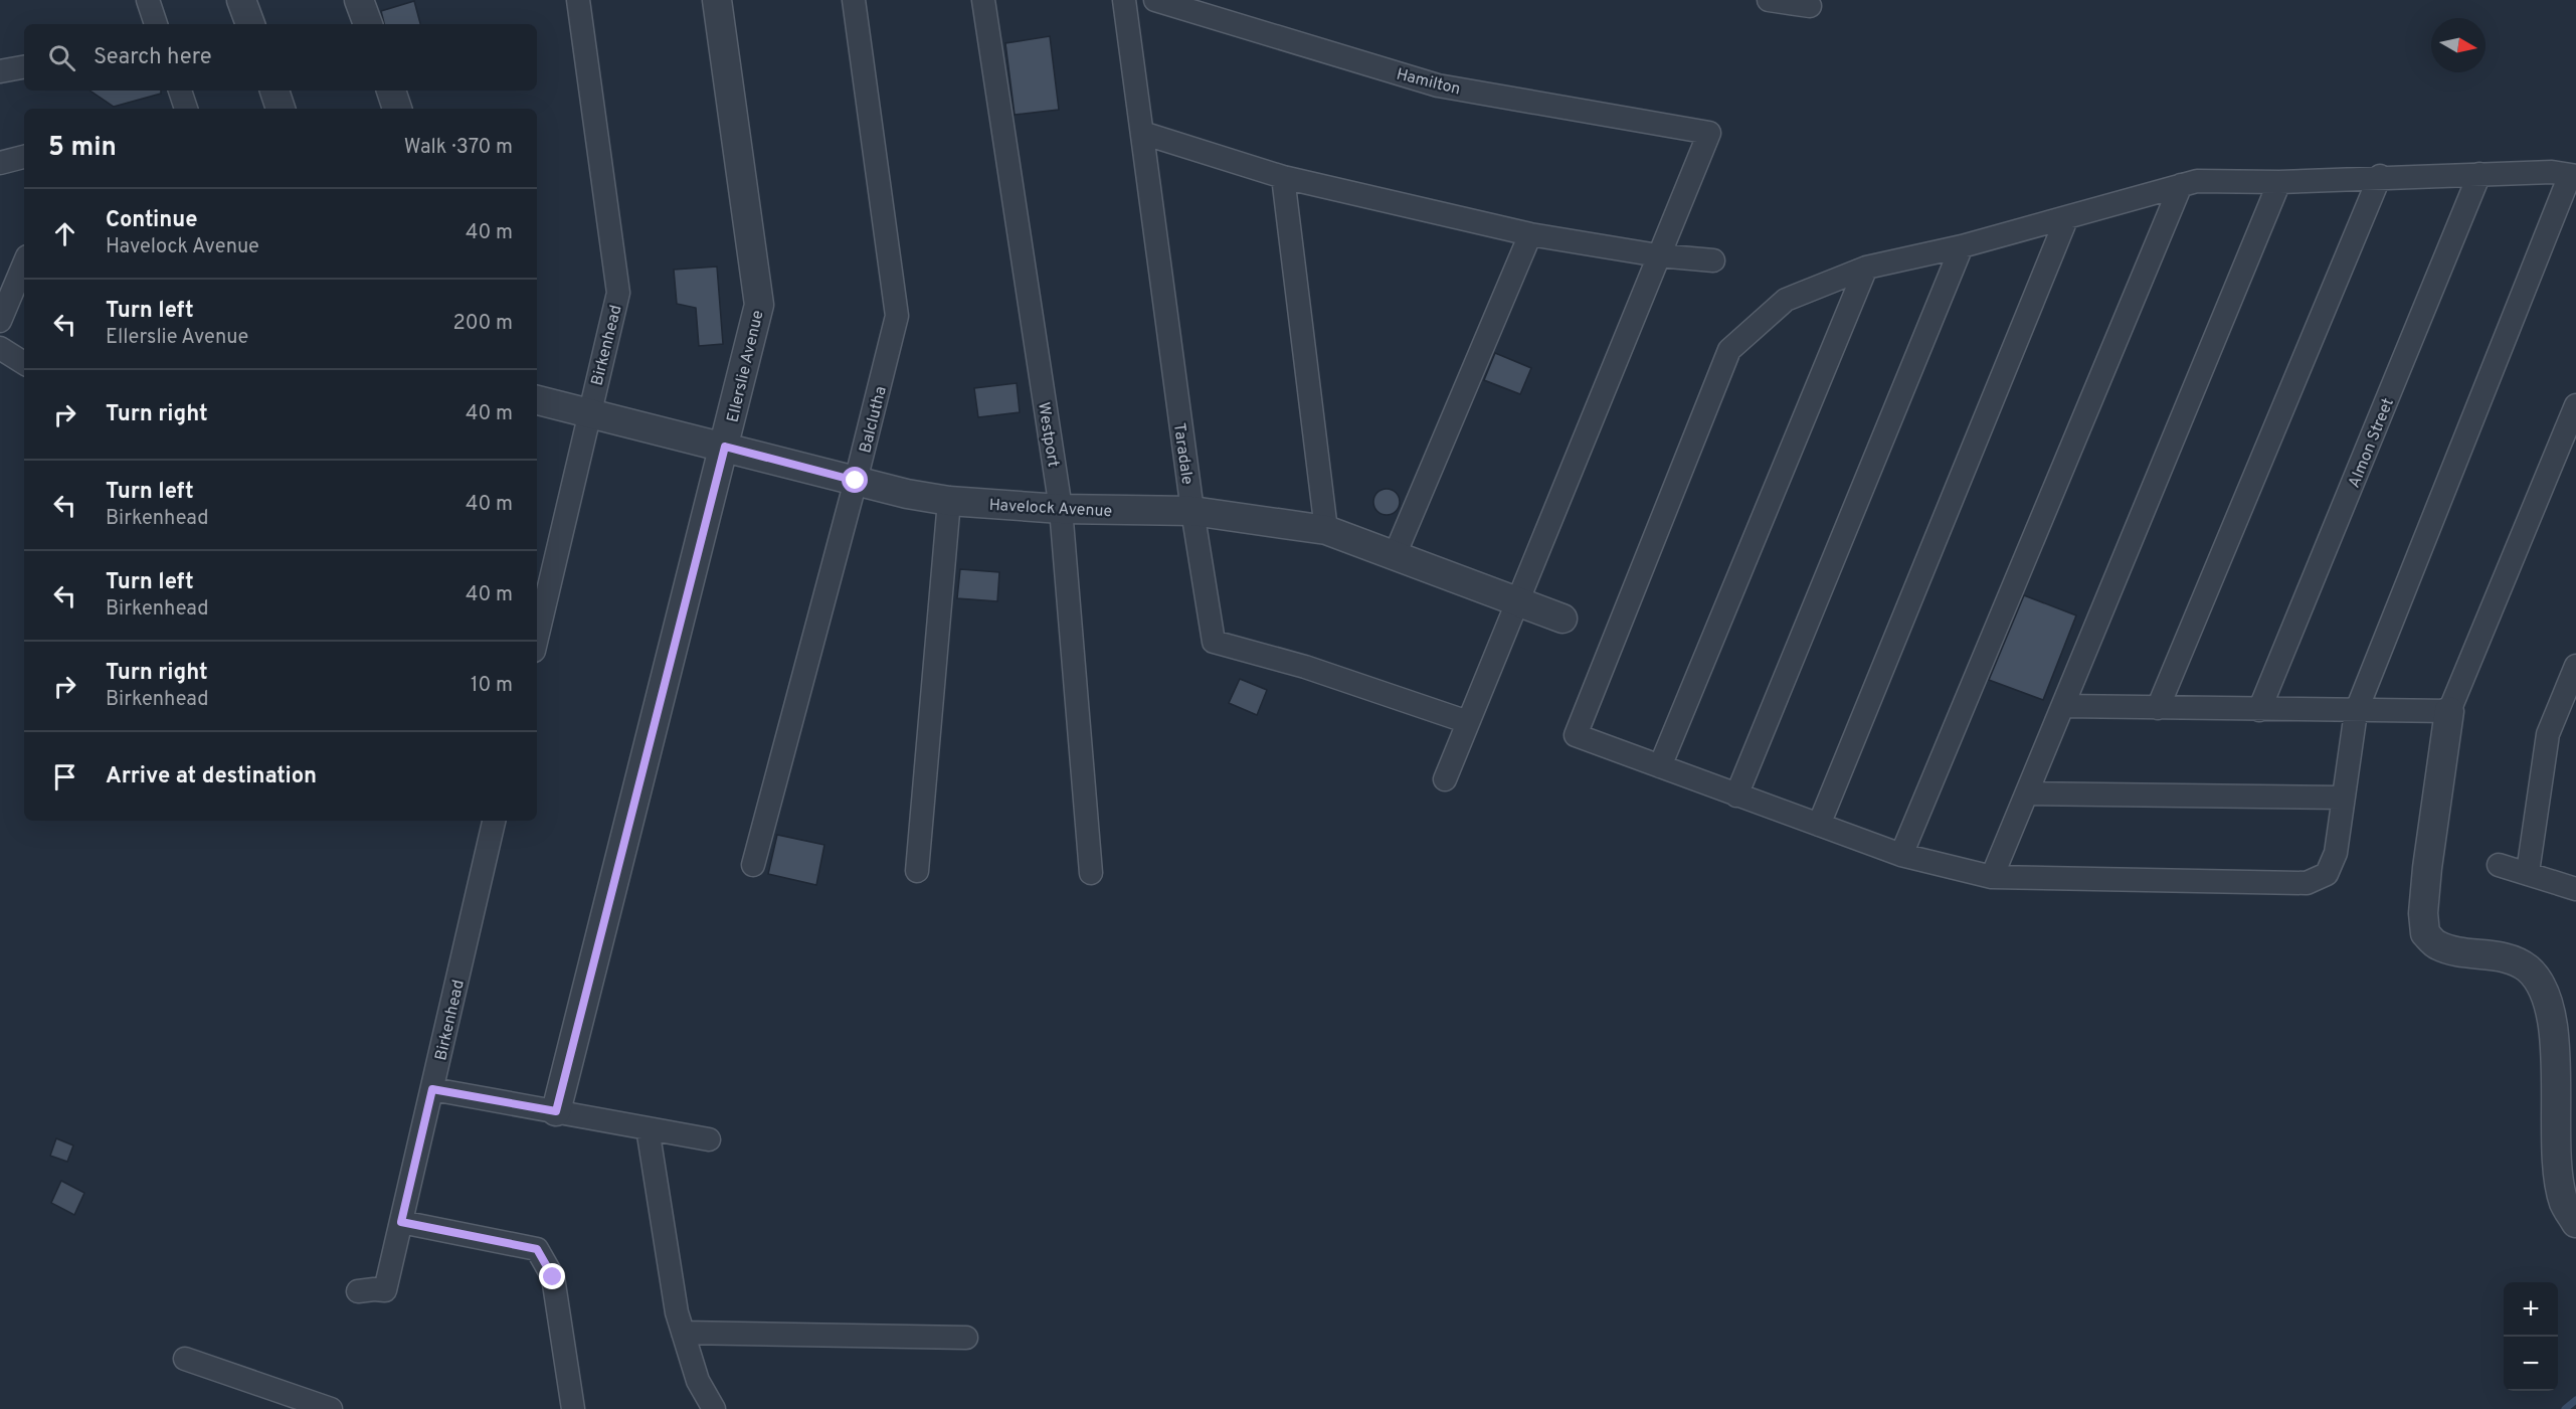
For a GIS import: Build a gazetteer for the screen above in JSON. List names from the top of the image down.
{
  "streets": {
    "street": [
      "Hamilton",
      "Birkenhead",
      "Ellerslie Avenue",
      "Balclutha",
      "Westport",
      "Almon Street",
      "Taradale",
      "Havelock Avenue"
    ]
  },
  "crossings": [
    ["Birkenhead", "Havelock Avenue"],
    ["Ellerslie Avenue", "Havelock Avenue"],
    ["Balclutha", "Havelock Avenue"],
    ["Westport", "Havelock Avenue"],
    ["Taradale", "Havelock Avenue"]
  ],
  "north": "right",
  "page": {
    "search": "Search here",
    "heading": ["5 min", "Walk · 370 m"],
    "list": [
      ["Continue", "Havelock Avenue", "40 m"],
      ["Turn left", "Ellerslie Avenue", "200 m"],
      ["Turn right", "40 m"],
      ["Turn left", "Birkenhead", "40 m"],
      ["Turn left", "Birkenhead", "40 m"],
      ["Turn right", "Birkenhead", "10 m"],
      "Arrive at destination"
    ],
    "map_buttons": ["+", "−"]
  }
}
